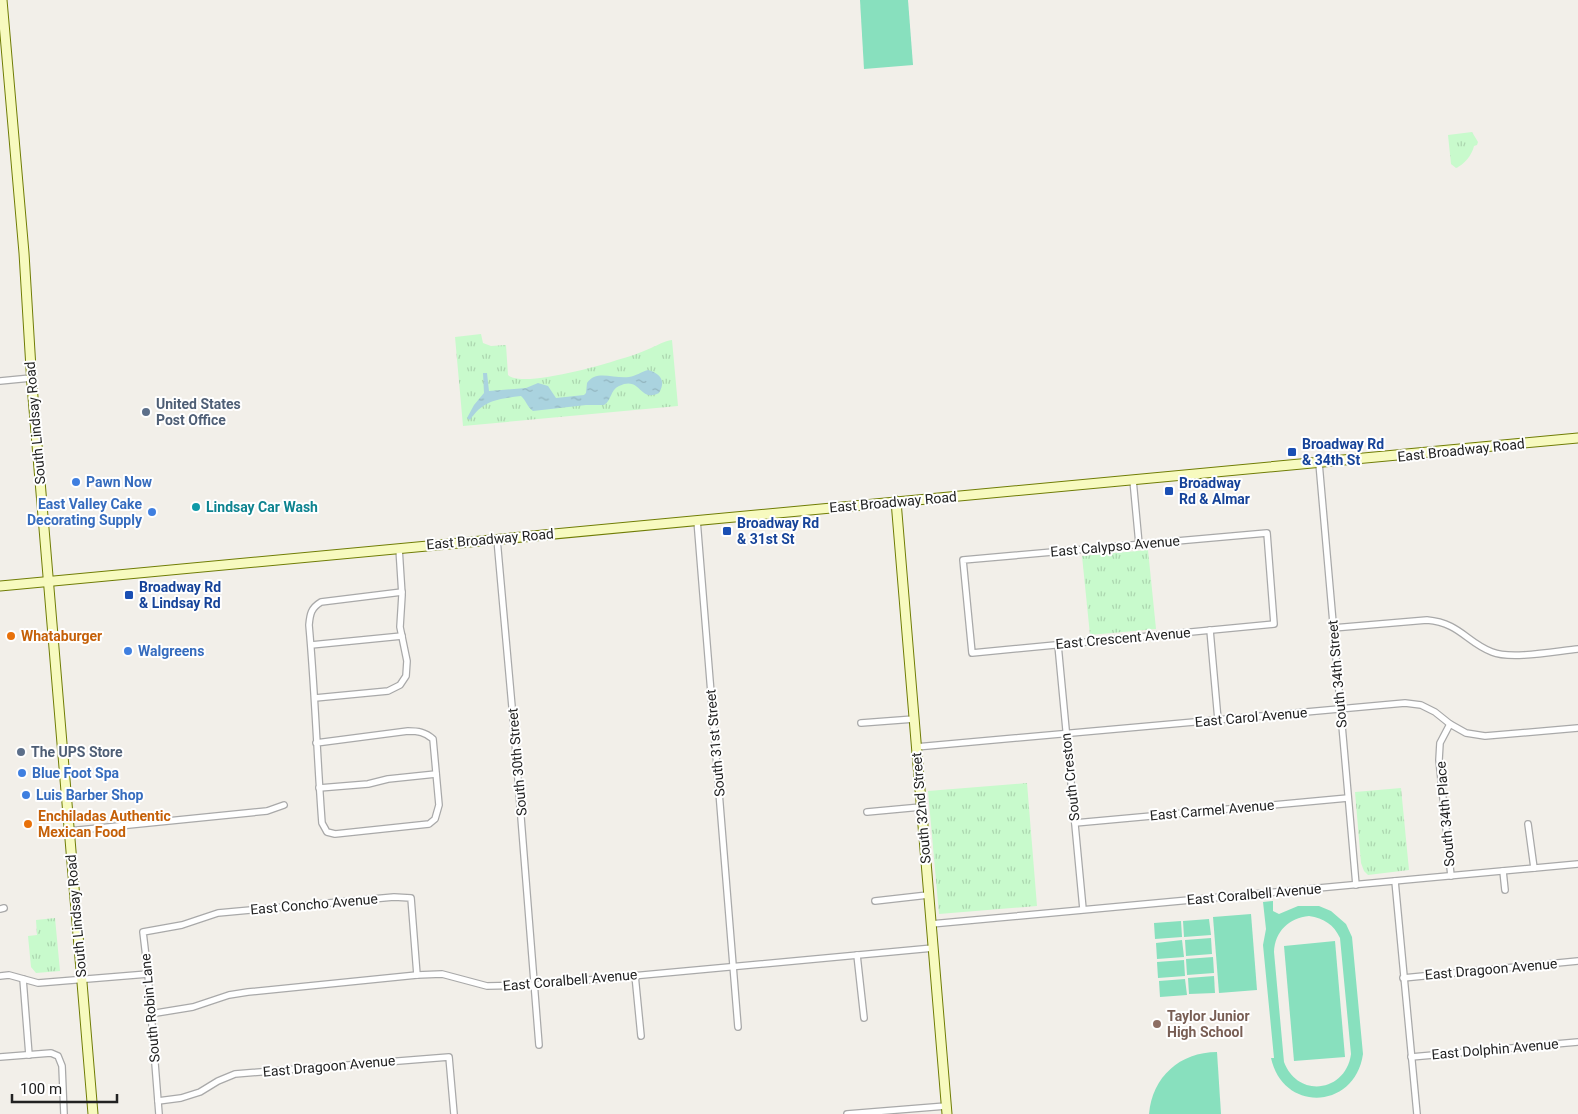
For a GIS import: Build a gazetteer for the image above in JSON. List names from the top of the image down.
{
  "streets": {
    "main road": ["South Lindsay Road", "East Broadway Road", "South 32nd Street"],
    "street": [
      "East Calypso Avenue",
      "East Crescent Avenue",
      "South 34th Street",
      "East Carol Avenue",
      "South 31st Street",
      "South 30th Street",
      "South Creston",
      "East Carmel Avenue",
      "South 34th Place",
      "East Coralbell Avenue",
      "East Concho Avenue",
      "East Dragoon Avenue",
      "South Robin Lane",
      "East Dolphin Avenue"
    ]
  },
  "crossings": [
    ["South Lindsay Road", "East Broadway Road"],
    ["East Broadway Road", "South 34th Street"],
    ["East Broadway Road", "South 31st Street"],
    ["East Broadway Road", "South 30th Street"],
    ["East Broadway Road", "South 32nd Street"],
    ["East Calypso Avenue", "East Crescent Avenue"],
    ["East Crescent Avenue", "South Creston"],
    ["South 34th Street", "East Carol Avenue"],
    ["South 34th Street", "East Carmel Avenue"],
    ["South 34th Street", "East Coralbell Avenue"],
    ["East Carol Avenue", "South Creston"],
    ["East Carol Avenue", "South 32nd Street"],
    ["East Carol Avenue", "South 34th Place"],
    ["South 31st Street", "East Coralbell Avenue"],
    ["South 30th Street", "East Coralbell Avenue"],
    ["South Creston", "East Carmel Avenue"],
    ["South Creston", "East Coralbell Avenue"],
    ["South 32nd Street", "East Coralbell Avenue"],
    ["South 34th Place", "East Coralbell Avenue"],
    ["East Coralbell Avenue", "East Concho Avenue"],
    ["East Coralbell Avenue", "South Robin Lane"],
    ["East Concho Avenue", "South Robin Lane"],
    ["East Dragoon Avenue", "South Robin Lane"]
  ],
  "places": {
    "other": [
      "United States Post Office",
      "Pawn Now",
      "Lindsay Car Wash",
      "East Valley Cake Decorating Supply",
      "Whataburger",
      "Walgreens",
      "The UPS Store",
      "Blue Foot Spa",
      "Luis Barber Shop",
      "Enchiladas Authentic Mexican Food",
      "Taylor Junior High School"
    ],
    "transit": [
      "Broadway Rd & 34th St",
      "Broadway Rd & Almar",
      "Broadway Rd & 31st St",
      "Broadway Rd & Lindsay Rd"
    ]
  },
  "scale_bar": "100 m"
}
